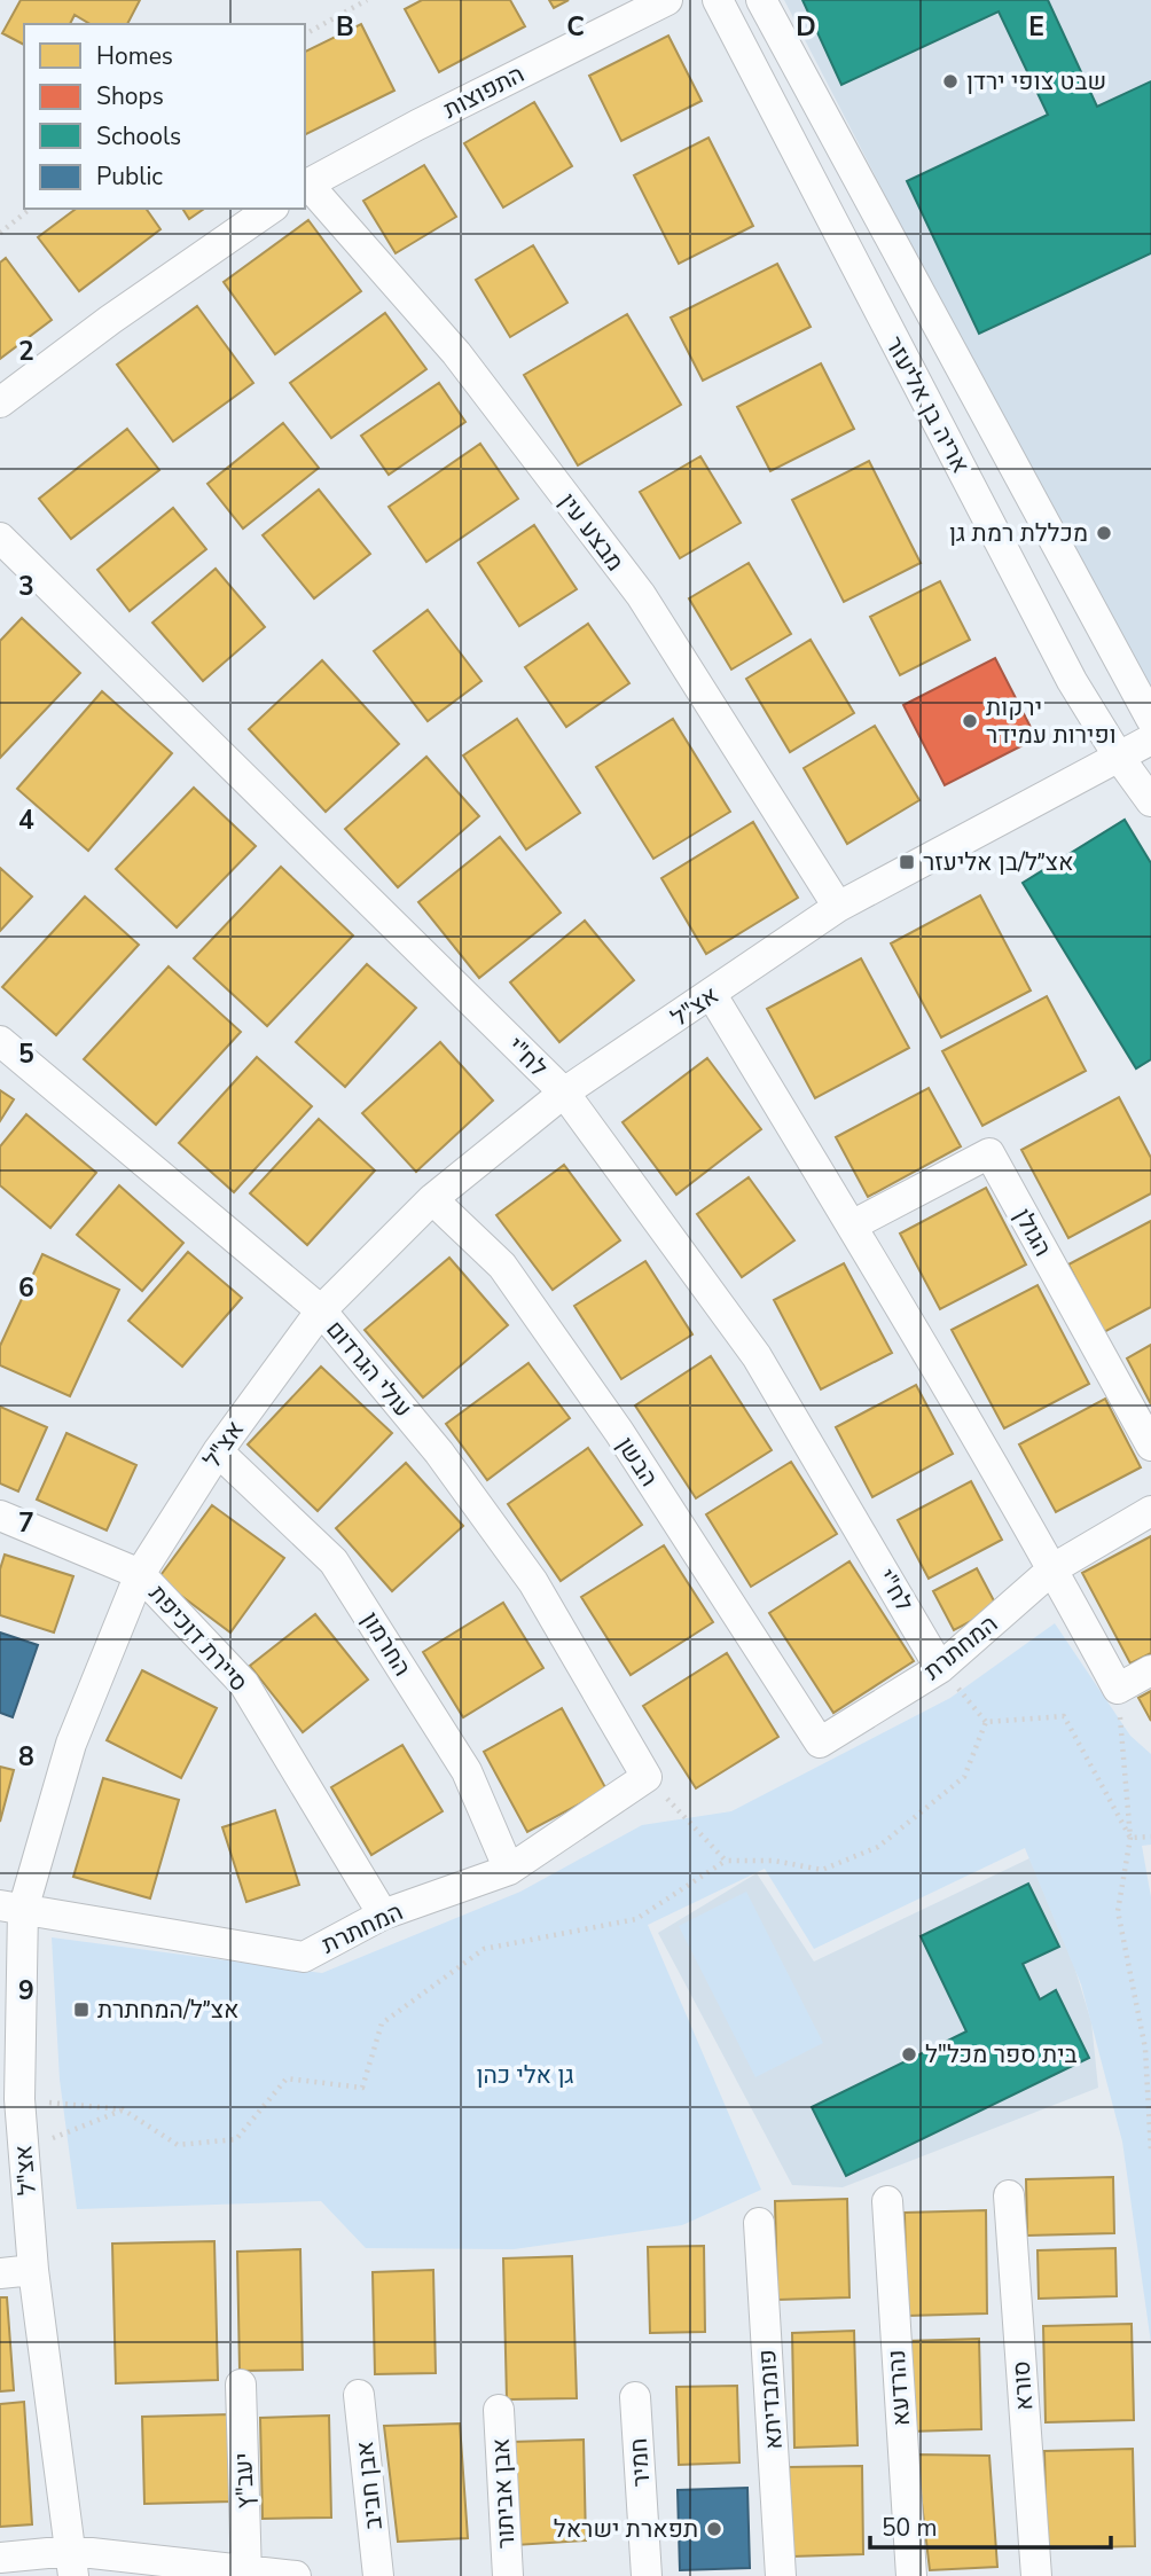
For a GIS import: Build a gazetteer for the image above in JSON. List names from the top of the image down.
{
  "streets": {
    "street": [
      "התפוצות",
      "אריה בן אליעזר",
      "מבצע עין",
      "אצ\"ל",
      "לח\"י",
      "הגולן",
      "עולי הגרדום",
      "הבשן",
      "סיירת דוכיפת",
      "החרמון",
      "המחתרת",
      "סורא",
      "נהרדעא",
      "פומבדיתא",
      "חמיר",
      "יעב\"ץ",
      "אבן חביב",
      "אבן אביתור"
    ]
  },
  "crossings": [
    ["התפוצות", "מבצע עין"],
    ["אריה בן אליעזר", "אצ\"ל"],
    ["מבצע עין", "אצ\"ל"],
    ["אצ\"ל", "לח\"י"],
    ["אצ\"ל", "עולי הגרדום"],
    ["אצ\"ל", "הבשן"],
    ["אצ\"ל", "סיירת דוכיפת"],
    ["אצ\"ל", "החרמון"],
    ["אצ\"ל", "המחתרת"],
    ["לח\"י", "המחתרת"],
    ["עולי הגרדום", "המחתרת"],
    ["הבשן", "המחתרת"],
    ["סיירת דוכיפת", "המחתרת"],
    ["החרמון", "המחתרת"]
  ],
  "parks": ["גן אלי כהן"],
  "places": {
    "other": [
      "שבט צופי ירדן",
      "מכללת רמת גן",
      "ירקות ופירות עמידר",
      "בית ספר מכל\"ל",
      "תפארת ישראל"
    ],
    "transit": ["אצ״ל/בן אליעזר", "אצ״ל/המחתרת"]
  },
  "legend": [
    "Homes",
    "Shops",
    "Schools",
    "Public"
  ],
  "scale_bar": "50 m",
  "grid": {
    "columns": [
      "B",
      "C",
      "D",
      "E"
    ],
    "rows": [
      "2",
      "3",
      "4",
      "5",
      "6",
      "7",
      "8",
      "9"
    ]
  }
}
